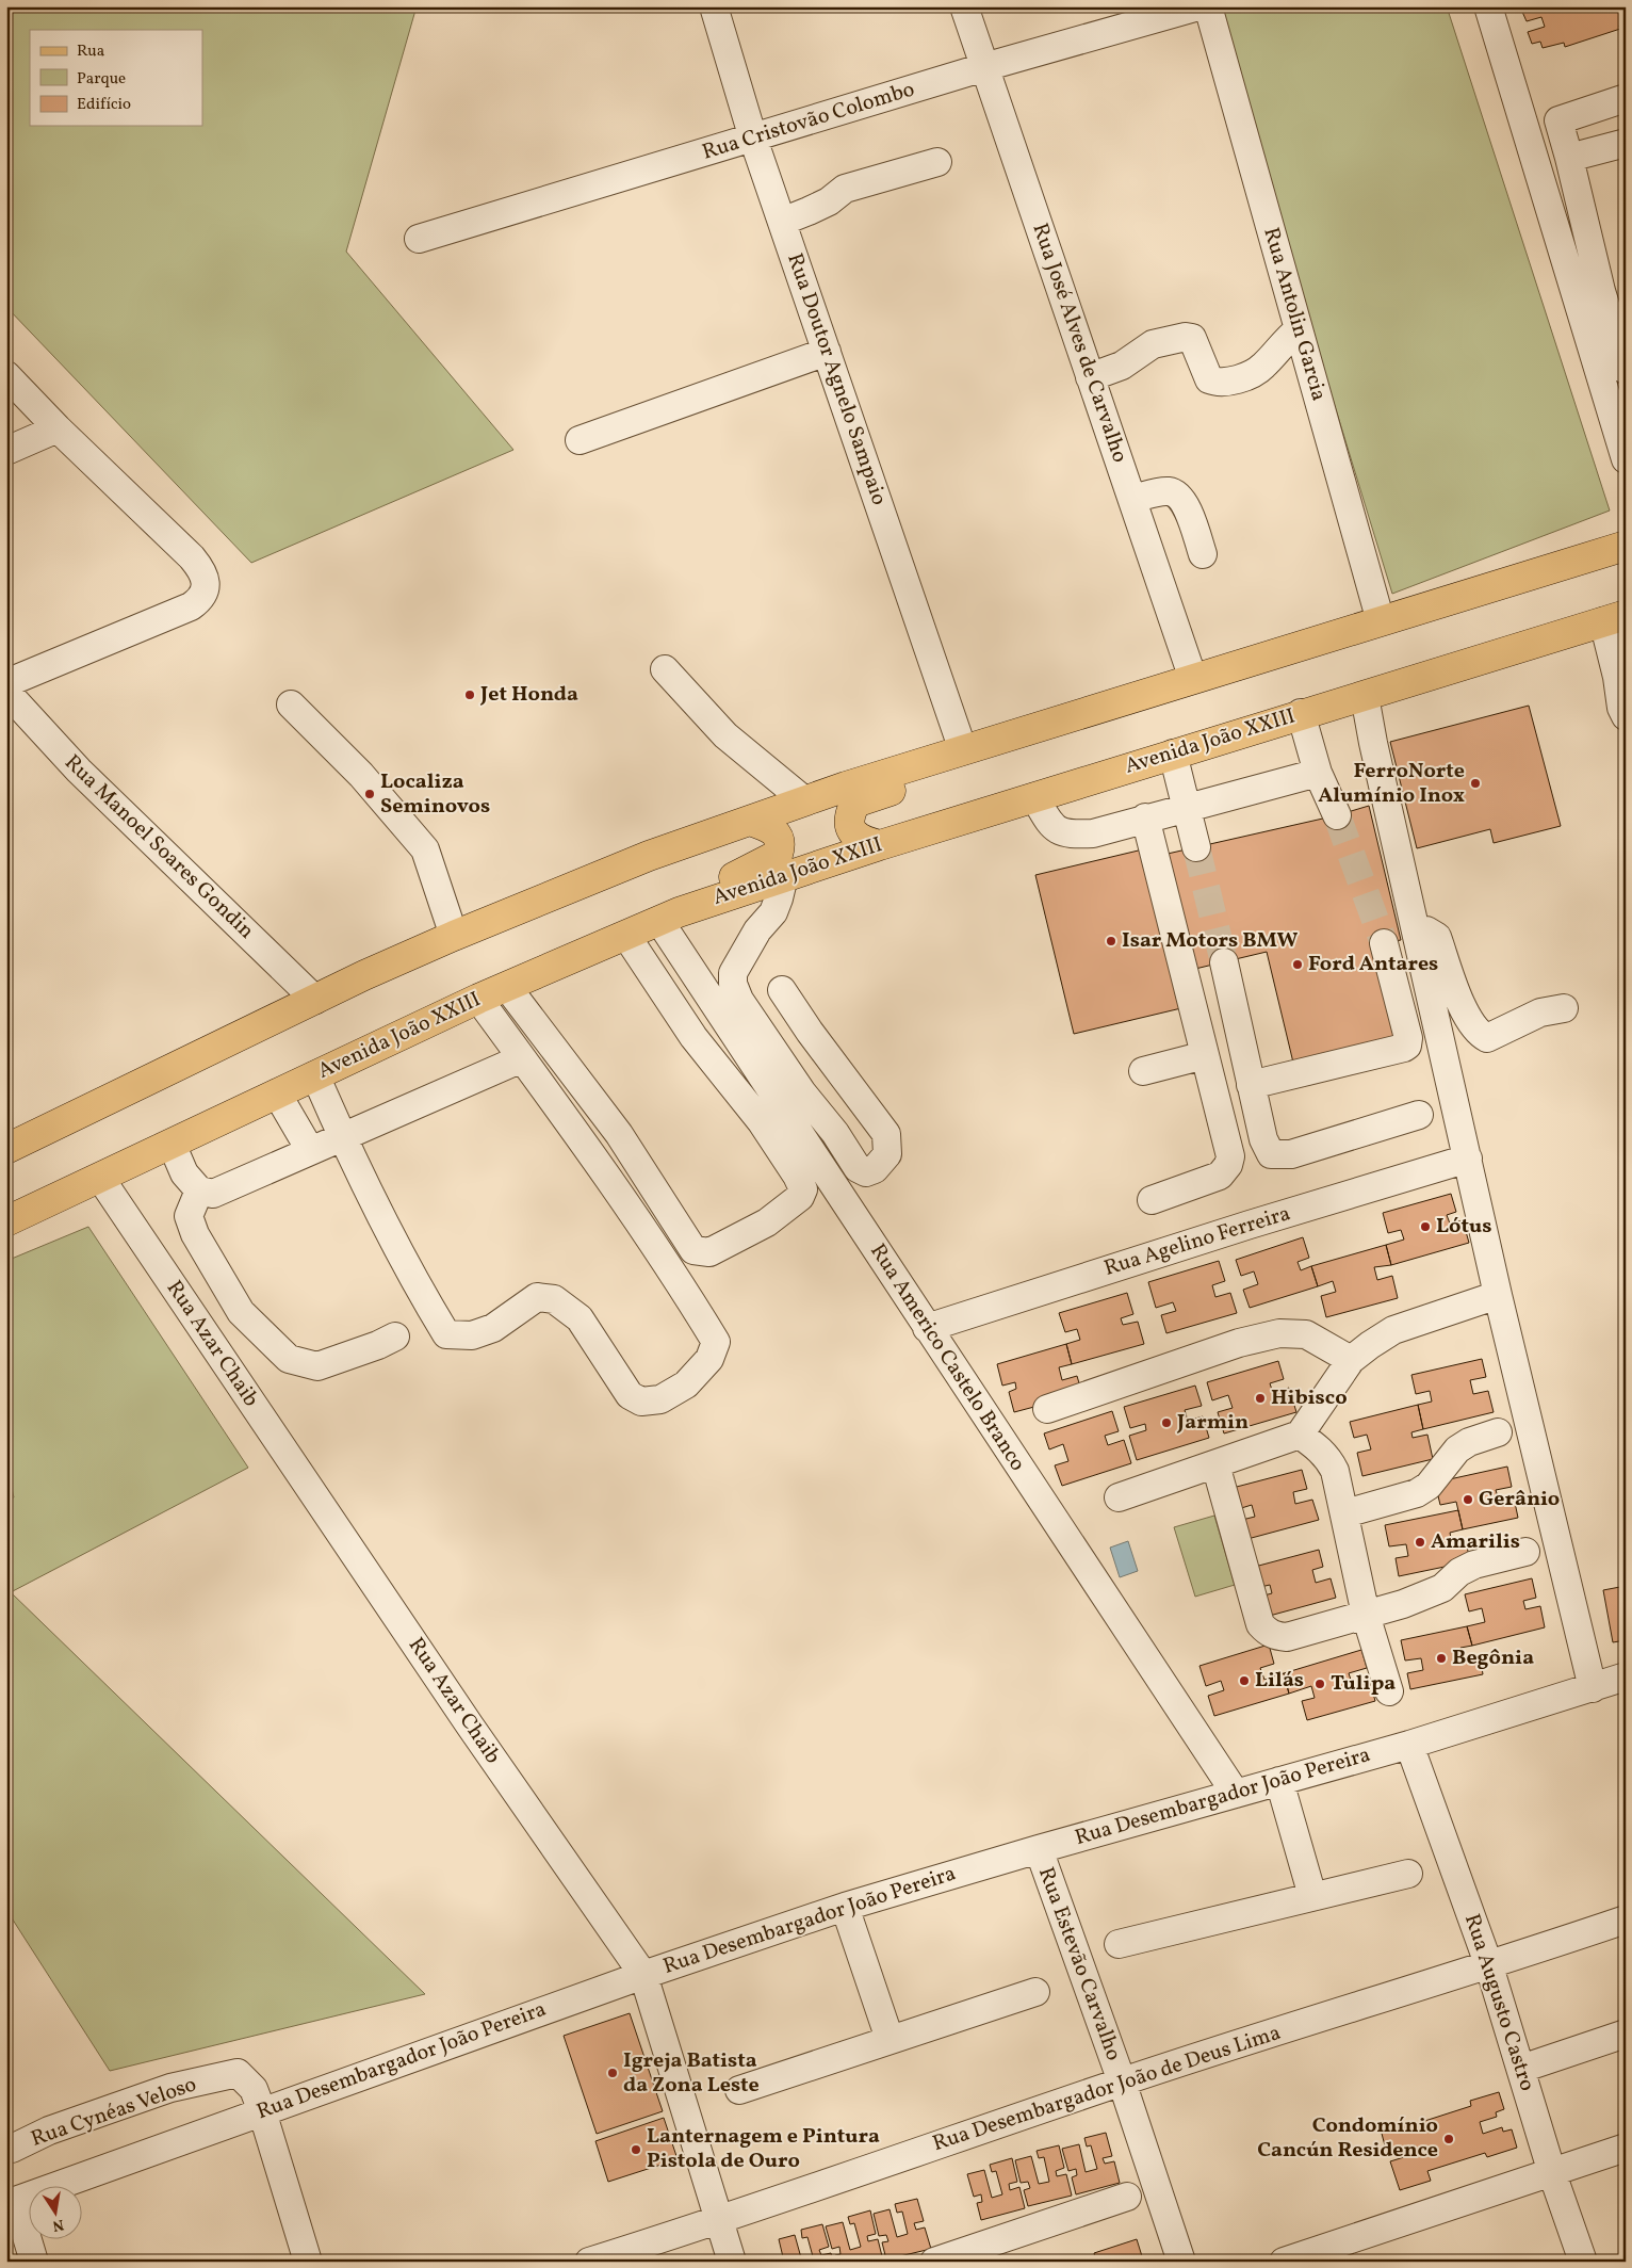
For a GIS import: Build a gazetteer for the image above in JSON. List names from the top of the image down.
{
  "streets": {
    "main road": ["Avenida João XXIII"],
    "street": [
      "Rua Cristovão Colombo",
      "Rua Antolin Garcia",
      "Rua José Alves de Carvalho",
      "Rua Doutor Agnelo Sampaio",
      "Rua Manoel Soares Gondin",
      "Rua Agelino Ferreira",
      "Rua Azar Chaib",
      "Rua Americo Castelo Branco",
      "Rua Desembargador João Pereira",
      "Rua Estevão Carvalho",
      "Rua Augusto Castro",
      "Rua Desembargador João de Deus Lima",
      "Rua Cynéas Veloso"
    ]
  },
  "crossings": [
    ["Rua Cristovão Colombo", "Rua José Alves de Carvalho"],
    ["Rua Cristovão Colombo", "Rua Doutor Agnelo Sampaio"],
    ["Avenida João XXIII", "Rua Azar Chaib"],
    ["Avenida João XXIII", "Rua Americo Castelo Branco"],
    ["Rua Agelino Ferreira", "Rua Americo Castelo Branco"],
    ["Rua Azar Chaib", "Rua Desembargador João Pereira"],
    ["Rua Azar Chaib", "Rua Desembargador João de Deus Lima"],
    ["Rua Americo Castelo Branco", "Rua Desembargador João Pereira"],
    ["Rua Desembargador João Pereira", "Rua Estevão Carvalho"],
    ["Rua Desembargador João Pereira", "Rua Augusto Castro"],
    ["Rua Desembargador João Pereira", "Rua Cynéas Veloso"],
    ["Rua Estevão Carvalho", "Rua Desembargador João de Deus Lima"],
    ["Rua Augusto Castro", "Rua Desembargador João de Deus Lima"]
  ],
  "places": [
    "Jet Honda",
    "FerroNorte Alumínio Inox",
    "Localiza Seminovos",
    "Isar Motors BMW",
    "Ford Antares",
    "Lótus",
    "Hibisco",
    "Jarmin",
    "Gerânio",
    "Amarilis",
    "Begônia",
    "Lilás",
    "Tulipa",
    "Igreja Batista da Zona Leste",
    "Condomínio Cancún Residence",
    "Lanternagem e Pintura Pistola de Ouro"
  ],
  "legend": ["Rua", "Parque", "Edifício"],
  "north": "bottom"
}
